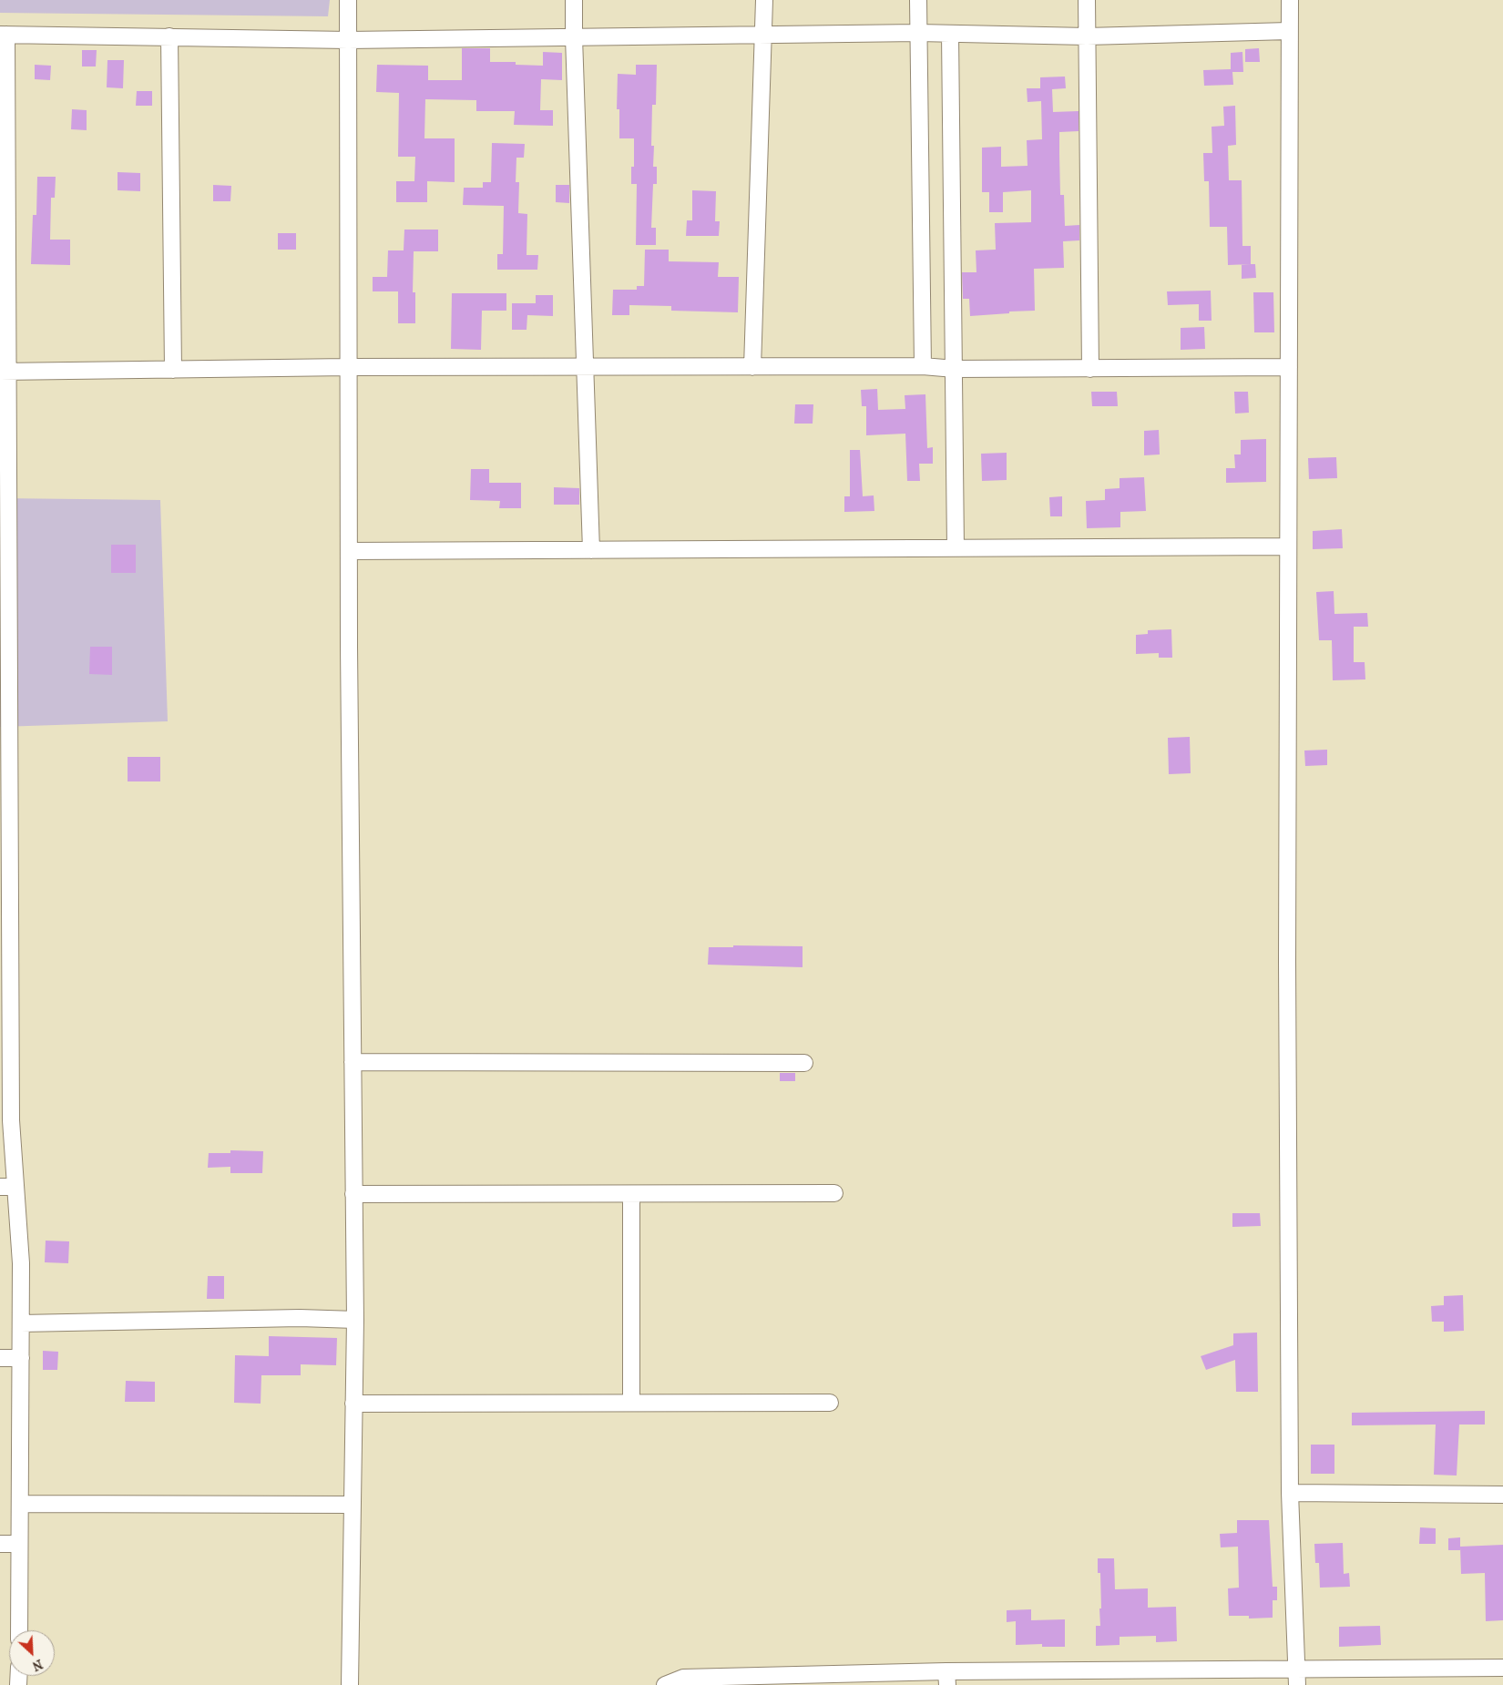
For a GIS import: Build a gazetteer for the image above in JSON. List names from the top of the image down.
{
  "north": "bottom right"
}
